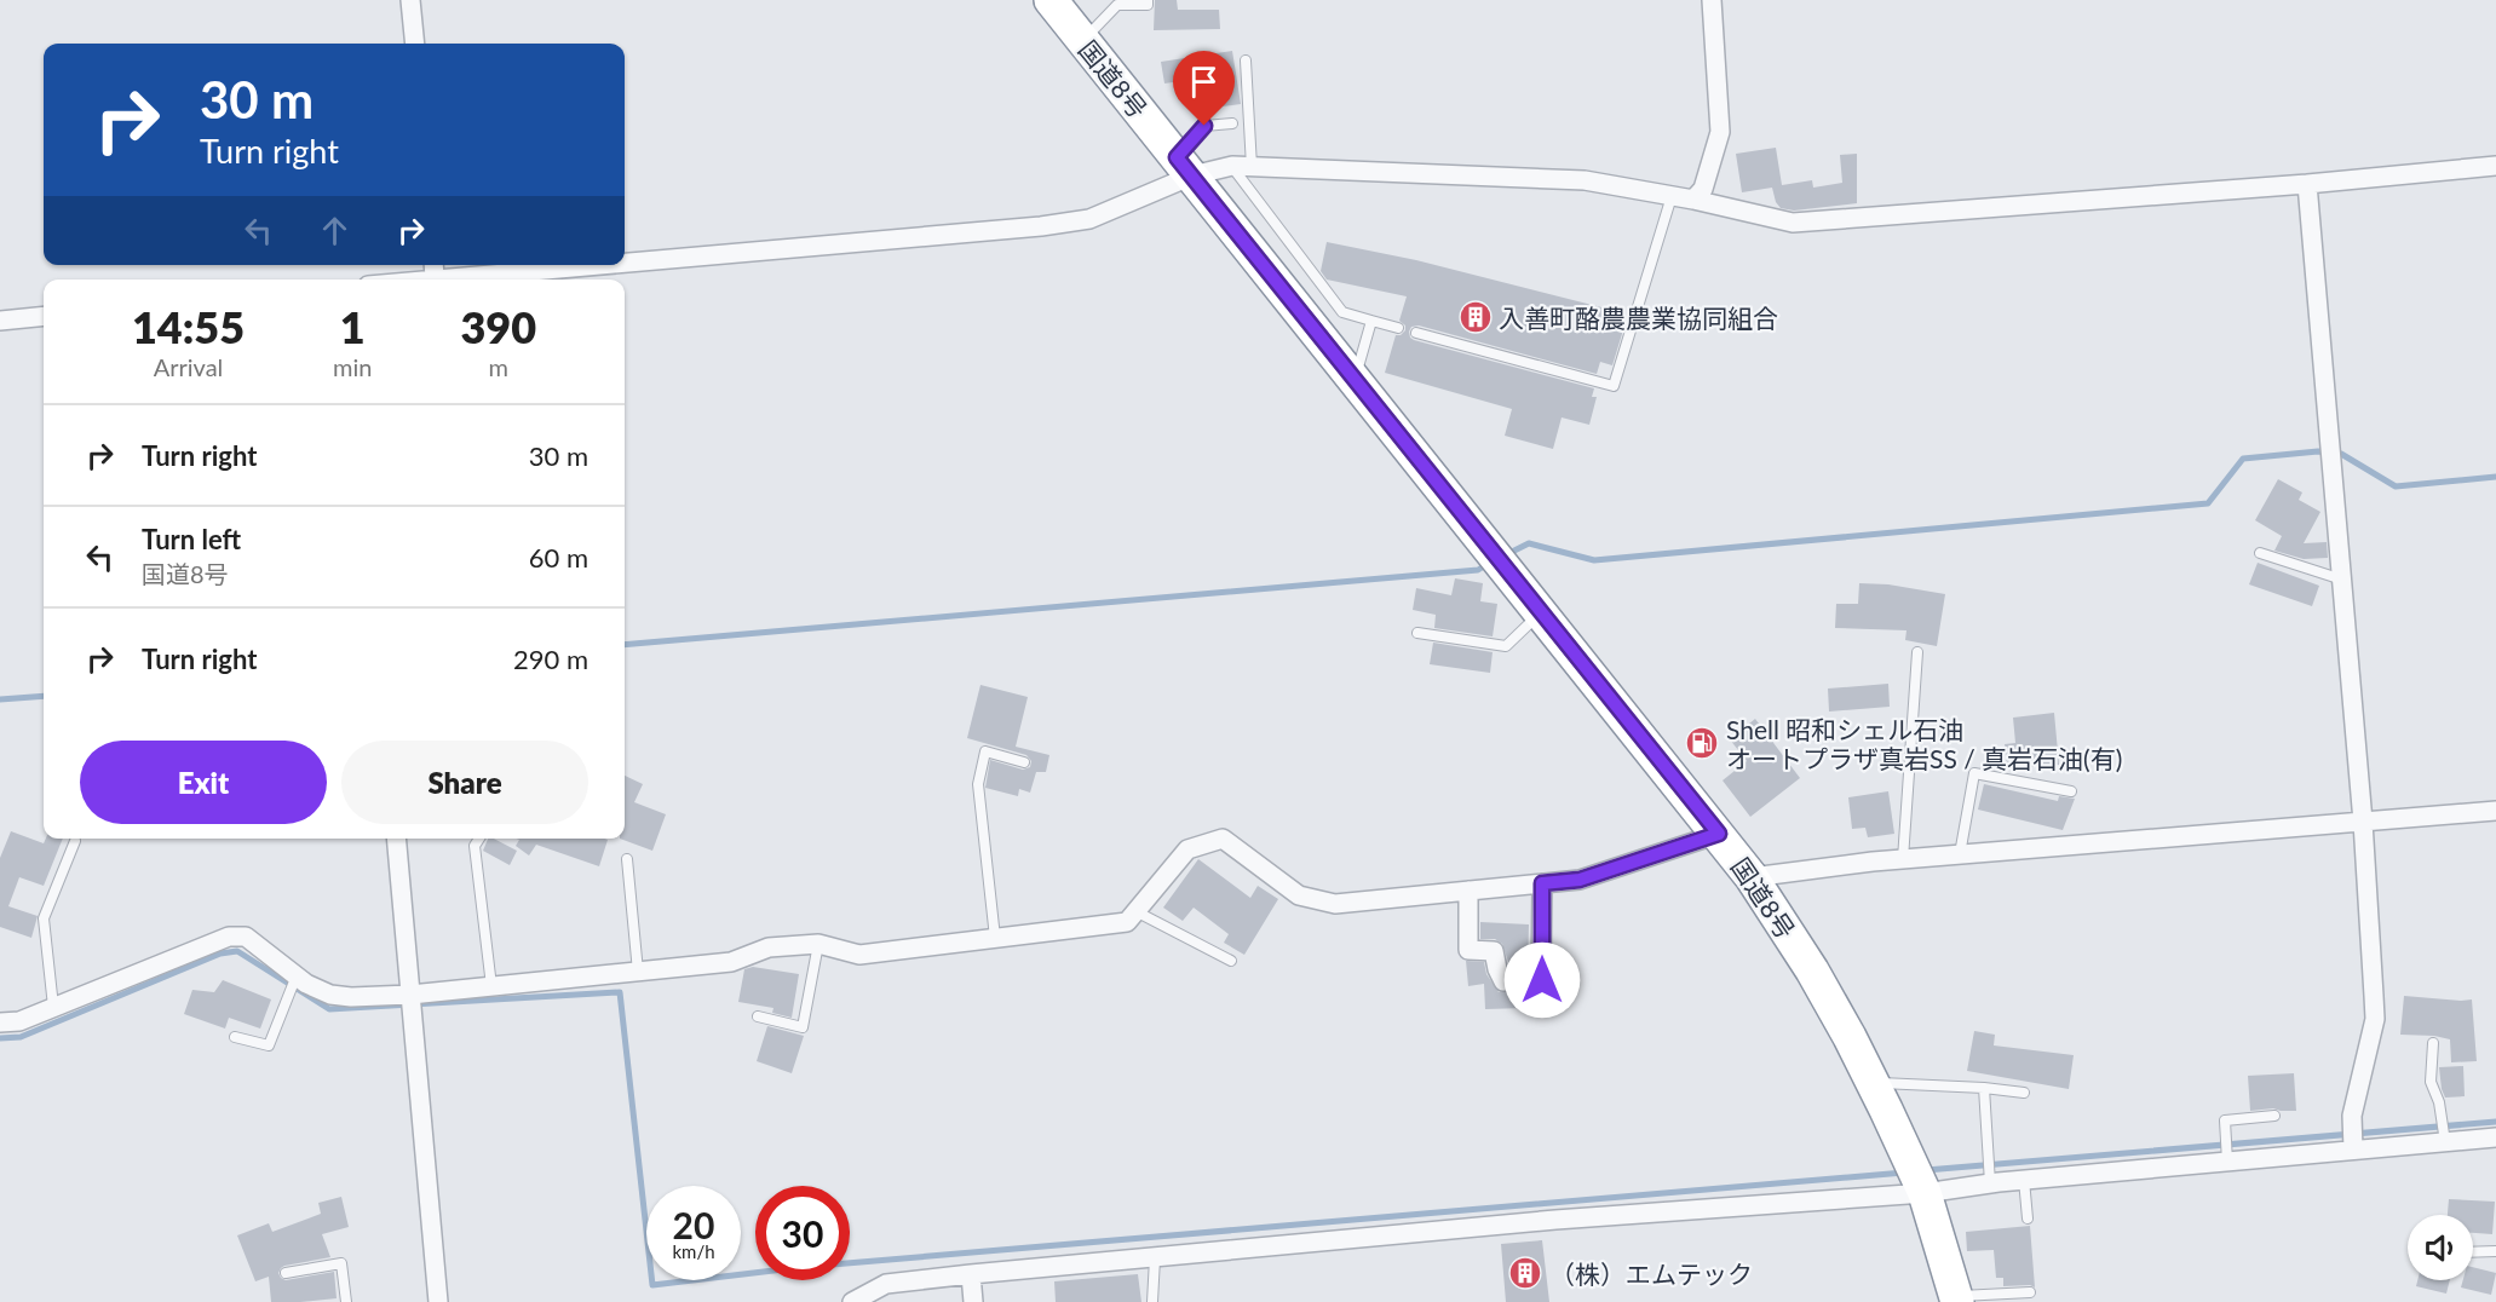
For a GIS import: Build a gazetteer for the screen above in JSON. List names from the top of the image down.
{
  "streets": {
    "highway": ["国道8号"]
  },
  "places": {
    "building": ["入善町酪農農業協同組合", "（株）エムテック"],
    "fuel station": ["Shell 昭和シェル石油 オートプラザ真岩SS / 真岩石油(有)"]
  },
  "page": {
    "turn": ["30 m", "Turn right"],
    "eta": [
      "14:55",
      "Arrival",
      "1",
      "min",
      "390",
      "m"
    ],
    "list": [
      {
        "name": "Turn right",
        "value": "30 m"
      },
      {
        "name": "Turn left",
        "note": "国道8号",
        "value": "60 m"
      },
      {
        "name": "Turn right",
        "value": "290 m"
      }
    ],
    "buttons": ["Exit", "Share"],
    "speed": "20 km/h",
    "limit": "30"
  }
}
